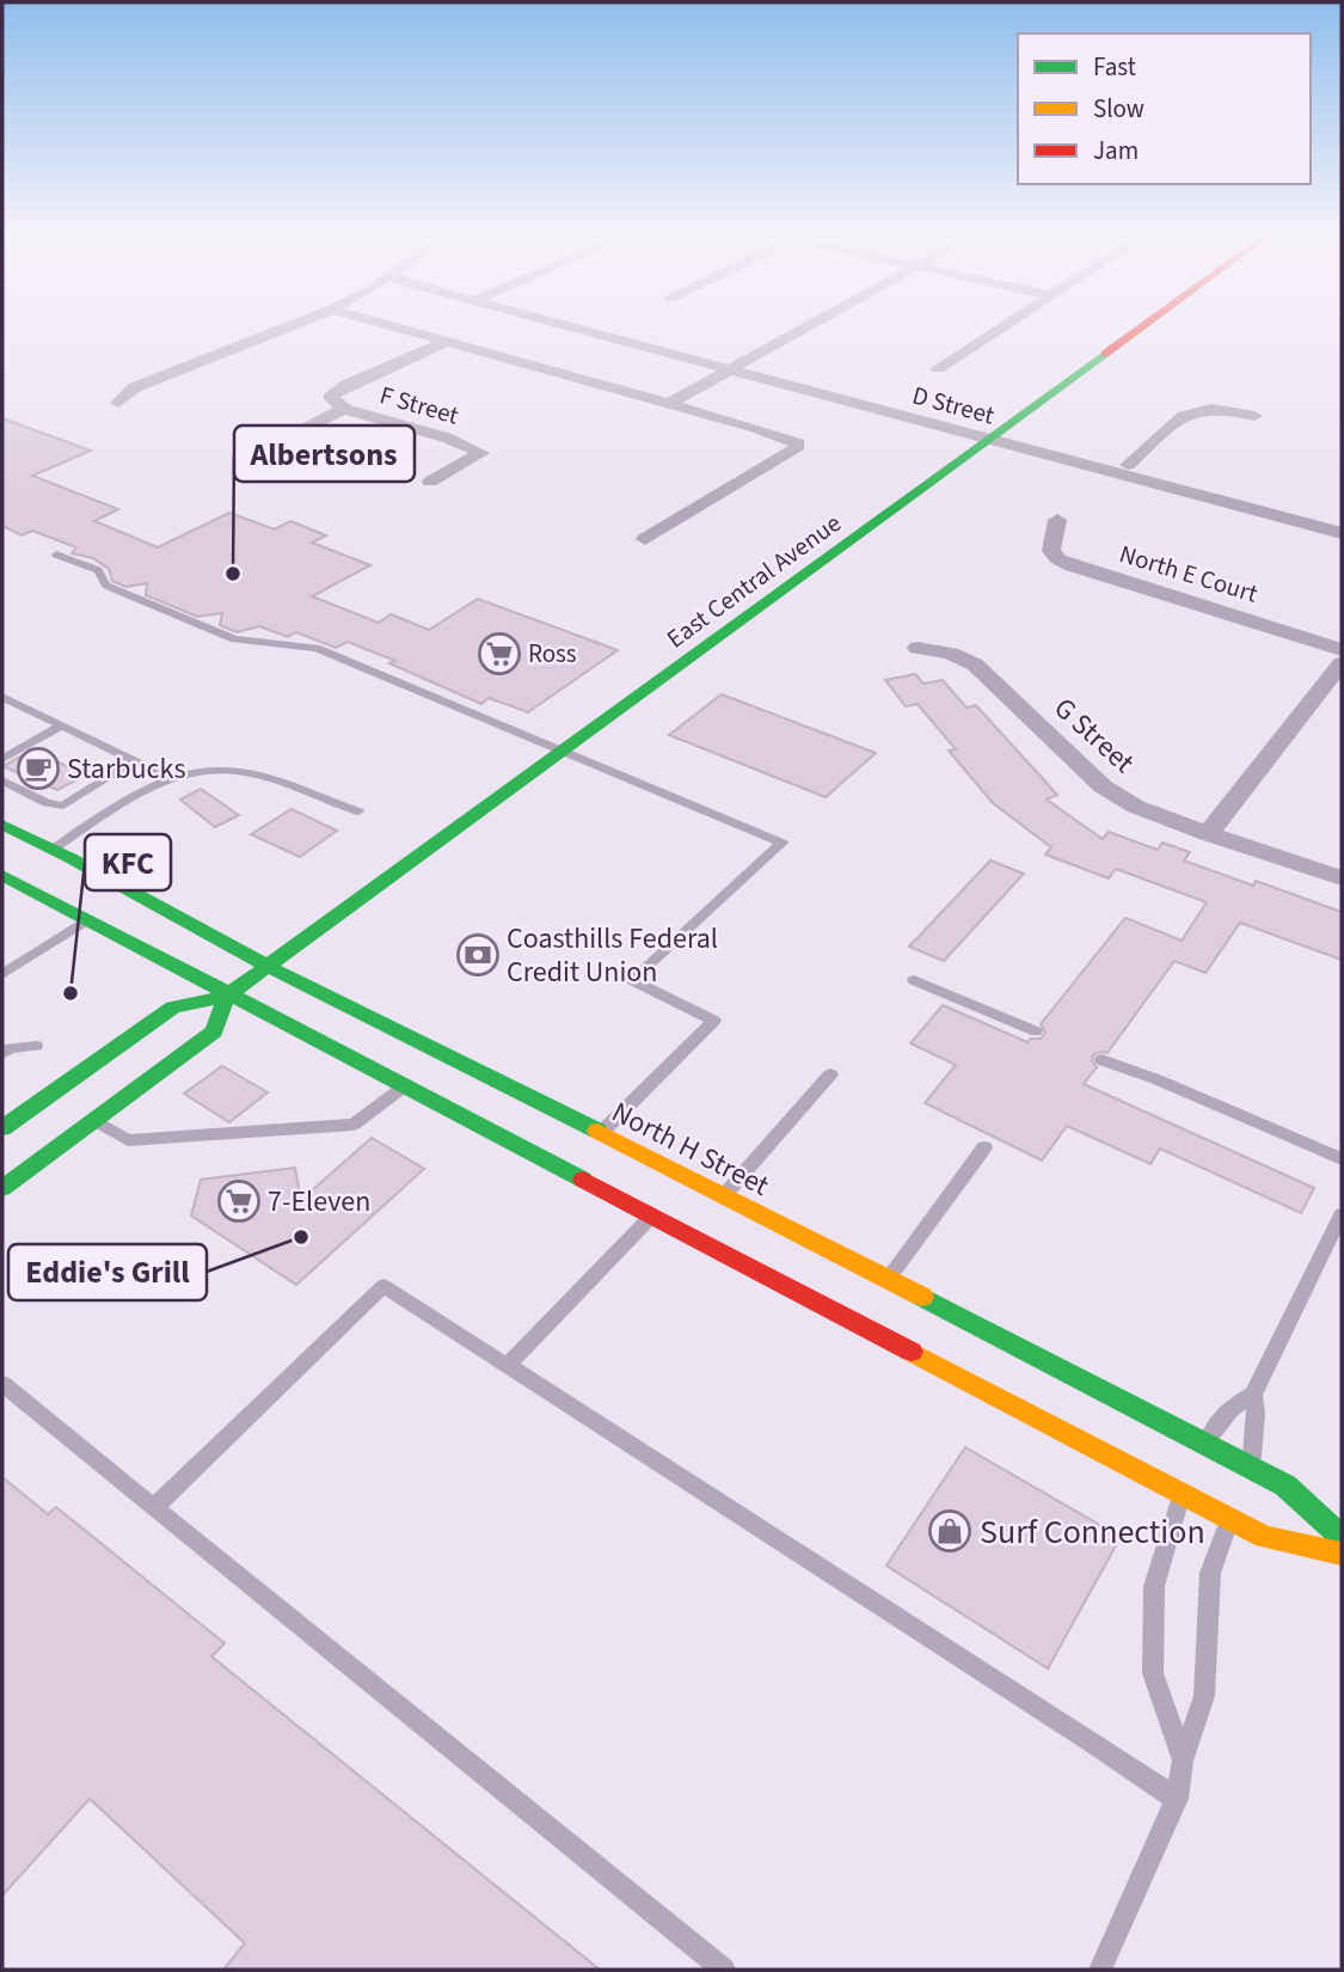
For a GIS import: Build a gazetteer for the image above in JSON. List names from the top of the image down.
{
  "streets": {
    "main road": ["East Central Avenue", "North H Street"],
    "street": [
      "F Street",
      "D Street",
      "North E Court",
      "G Street"
    ]
  },
  "crossings": [
    ["D Street", "East Central Avenue"],
    ["East Central Avenue", "North H Street"]
  ],
  "places": {
    "other": ["Albertsons", "KFC", "Eddie's Grill"],
    "supermarket": ["Ross", "7-Eleven"],
    "cafe": ["Starbucks"],
    "bank": ["Coasthills Federal Credit Union"],
    "shop": ["Surf Connection"]
  },
  "legend": ["Fast", "Slow", "Jam"]
}
